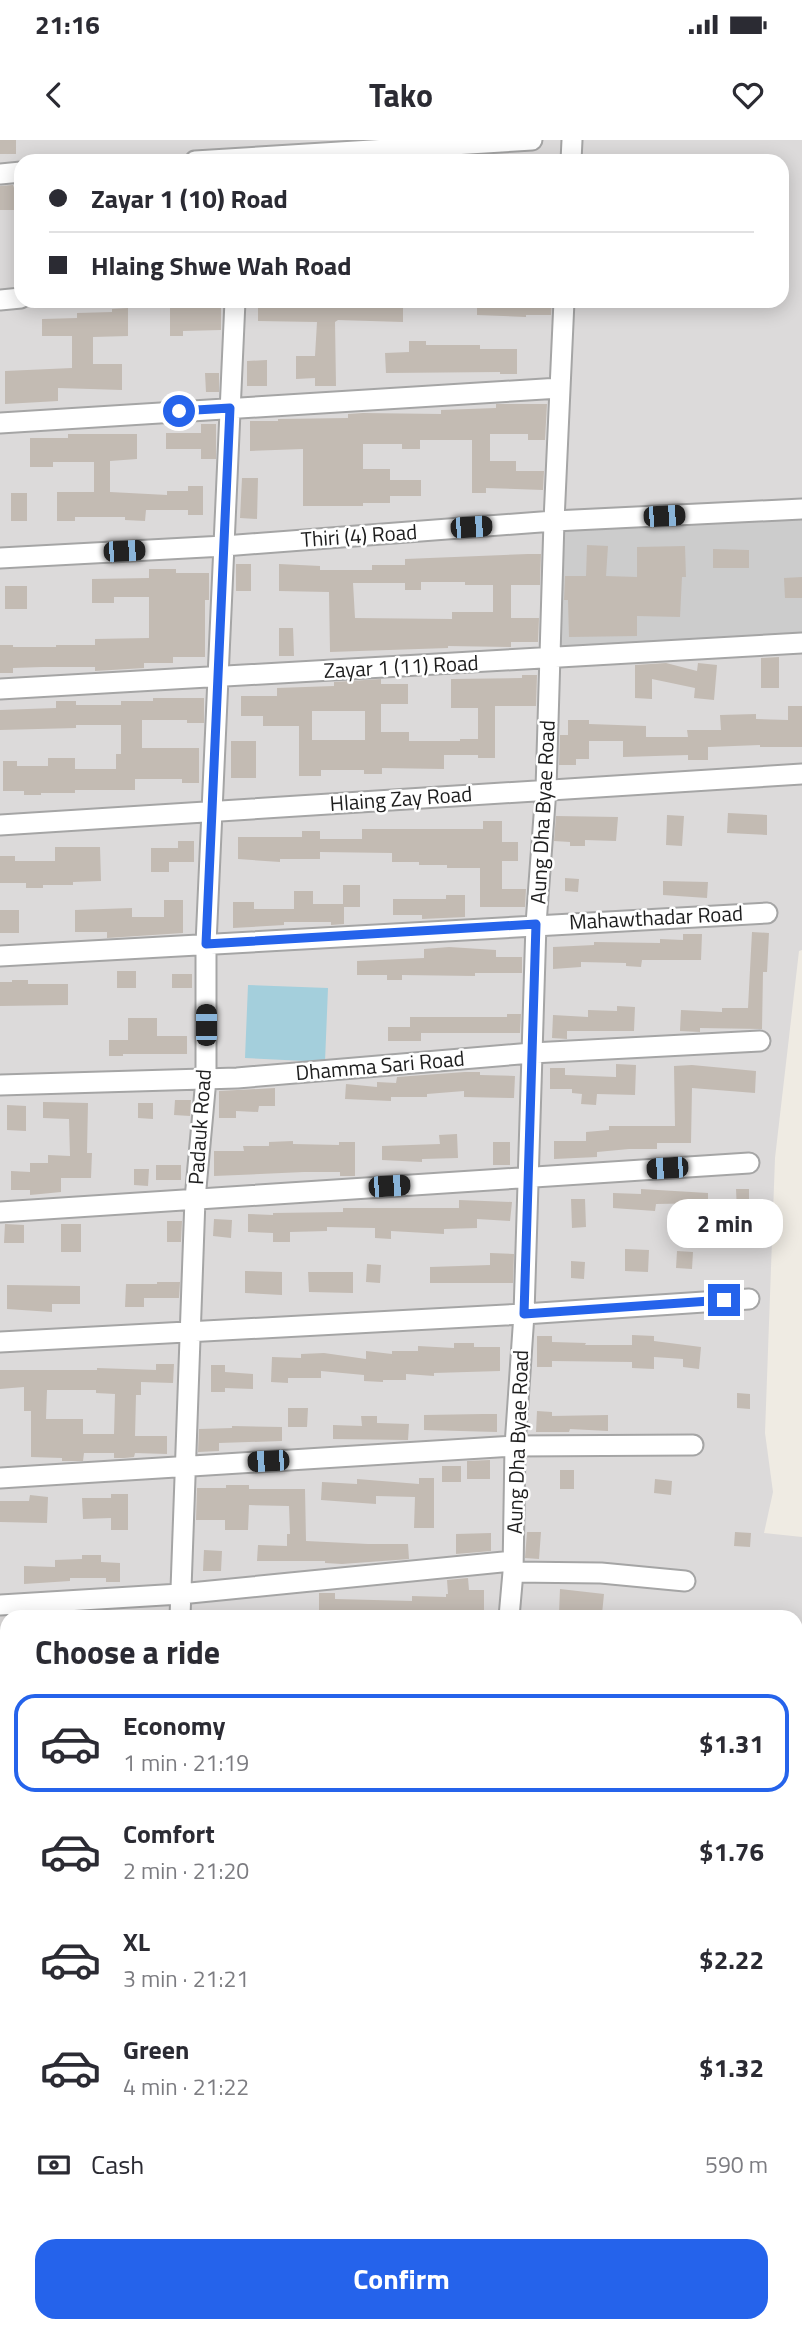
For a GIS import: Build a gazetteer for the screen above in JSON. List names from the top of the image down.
{
  "streets": {
    "street": [
      "Thiri (4) Road",
      "Zayar 1 (11) Road",
      "Hlaing Zay Road",
      "Aung Dha Byae Road",
      "Mahawthadar Road",
      "Dhamma Sari Road",
      "Padauk Road"
    ]
  },
  "crossings": [
    ["Thiri (4) Road", "Aung Dha Byae Road"],
    ["Thiri (4) Road", "Padauk Road"],
    ["Zayar 1 (11) Road", "Aung Dha Byae Road"],
    ["Zayar 1 (11) Road", "Padauk Road"],
    ["Hlaing Zay Road", "Aung Dha Byae Road"],
    ["Hlaing Zay Road", "Padauk Road"],
    ["Aung Dha Byae Road", "Mahawthadar Road"],
    ["Aung Dha Byae Road", "Dhamma Sari Road"],
    ["Mahawthadar Road", "Padauk Road"],
    ["Dhamma Sari Road", "Padauk Road"]
  ],
  "page": {
    "status": "21:16",
    "header": "Tako",
    "banner": ["Zayar 1 (10) Road", "Hlaing Shwe Wah Road"],
    "bubble": "2 min",
    "heading": "Choose a ride",
    "list": [
      {
        "name": "Economy",
        "note": "1 min · 21:19",
        "value": "$1.31"
      },
      {
        "name": "Comfort",
        "note": "2 min · 21:20",
        "value": "$1.76"
      },
      {
        "name": "XL",
        "note": "3 min · 21:21",
        "value": "$2.22"
      },
      {
        "name": "Green",
        "note": "4 min · 21:22",
        "value": "$1.32"
      }
    ],
    "pay": ["Cash", "590 m"],
    "buttons": "Confirm"
  }
}
